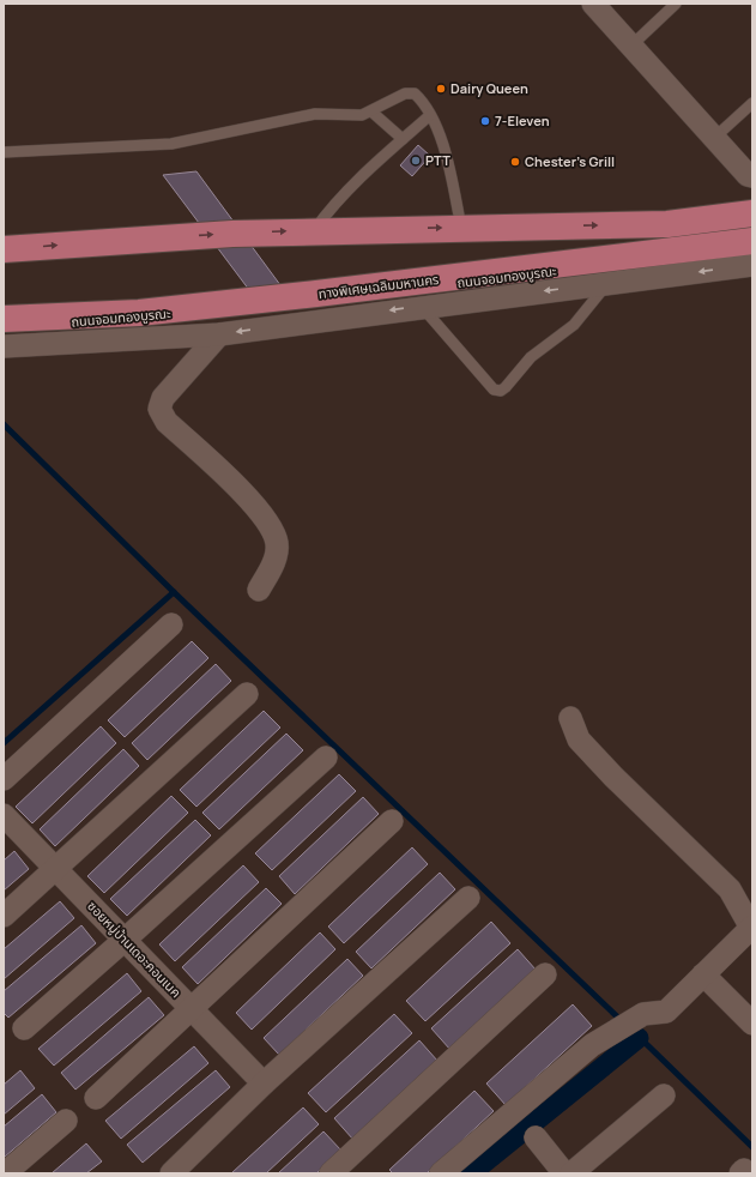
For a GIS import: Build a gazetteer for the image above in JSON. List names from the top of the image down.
{
  "streets": {
    "highway": ["ทางพิเศษเฉลิมมหานคร"],
    "street": ["ถนนจอมทองบูรณะ", "ซอยหมู่บ้านเดอะคอนเนค"]
  },
  "places": [
    "Dairy Queen",
    "7-Eleven",
    "PTT",
    "Chester's Grill"
  ]
}
